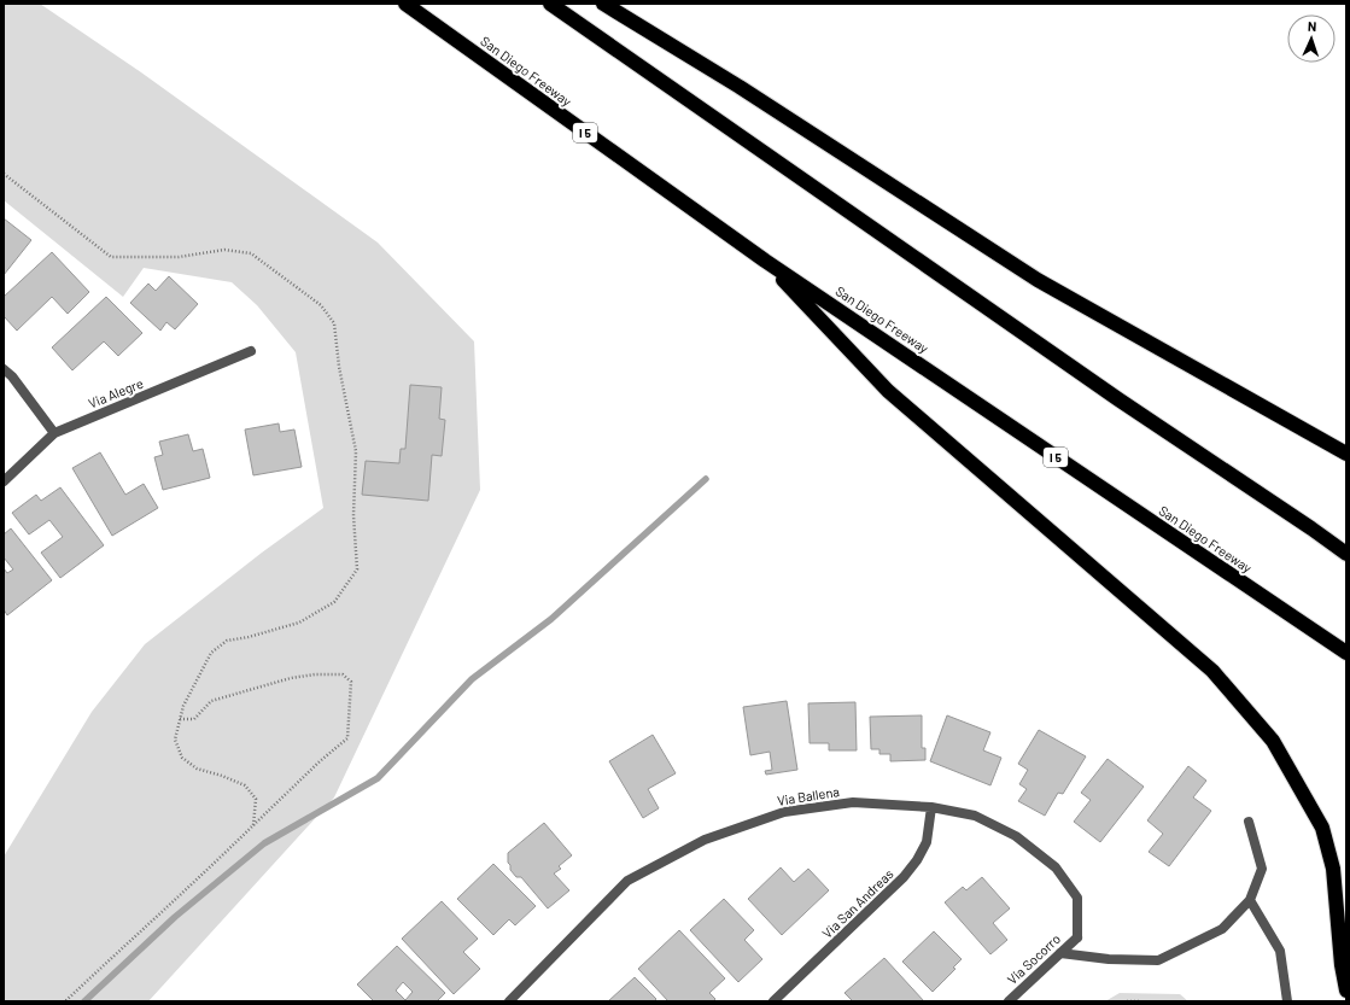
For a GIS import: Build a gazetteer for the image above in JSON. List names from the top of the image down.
{
  "streets": {
    "highway": ["San Diego Freeway", "I 5"],
    "street": [
      "Via Alegre",
      "Via Ballena",
      "Via San Andreas",
      "Via Socorro"
    ]
  },
  "crossings": [
    ["Via Ballena", "Via San Andreas"],
    ["Via Ballena", "Via Socorro"]
  ],
  "north": "top"
}
